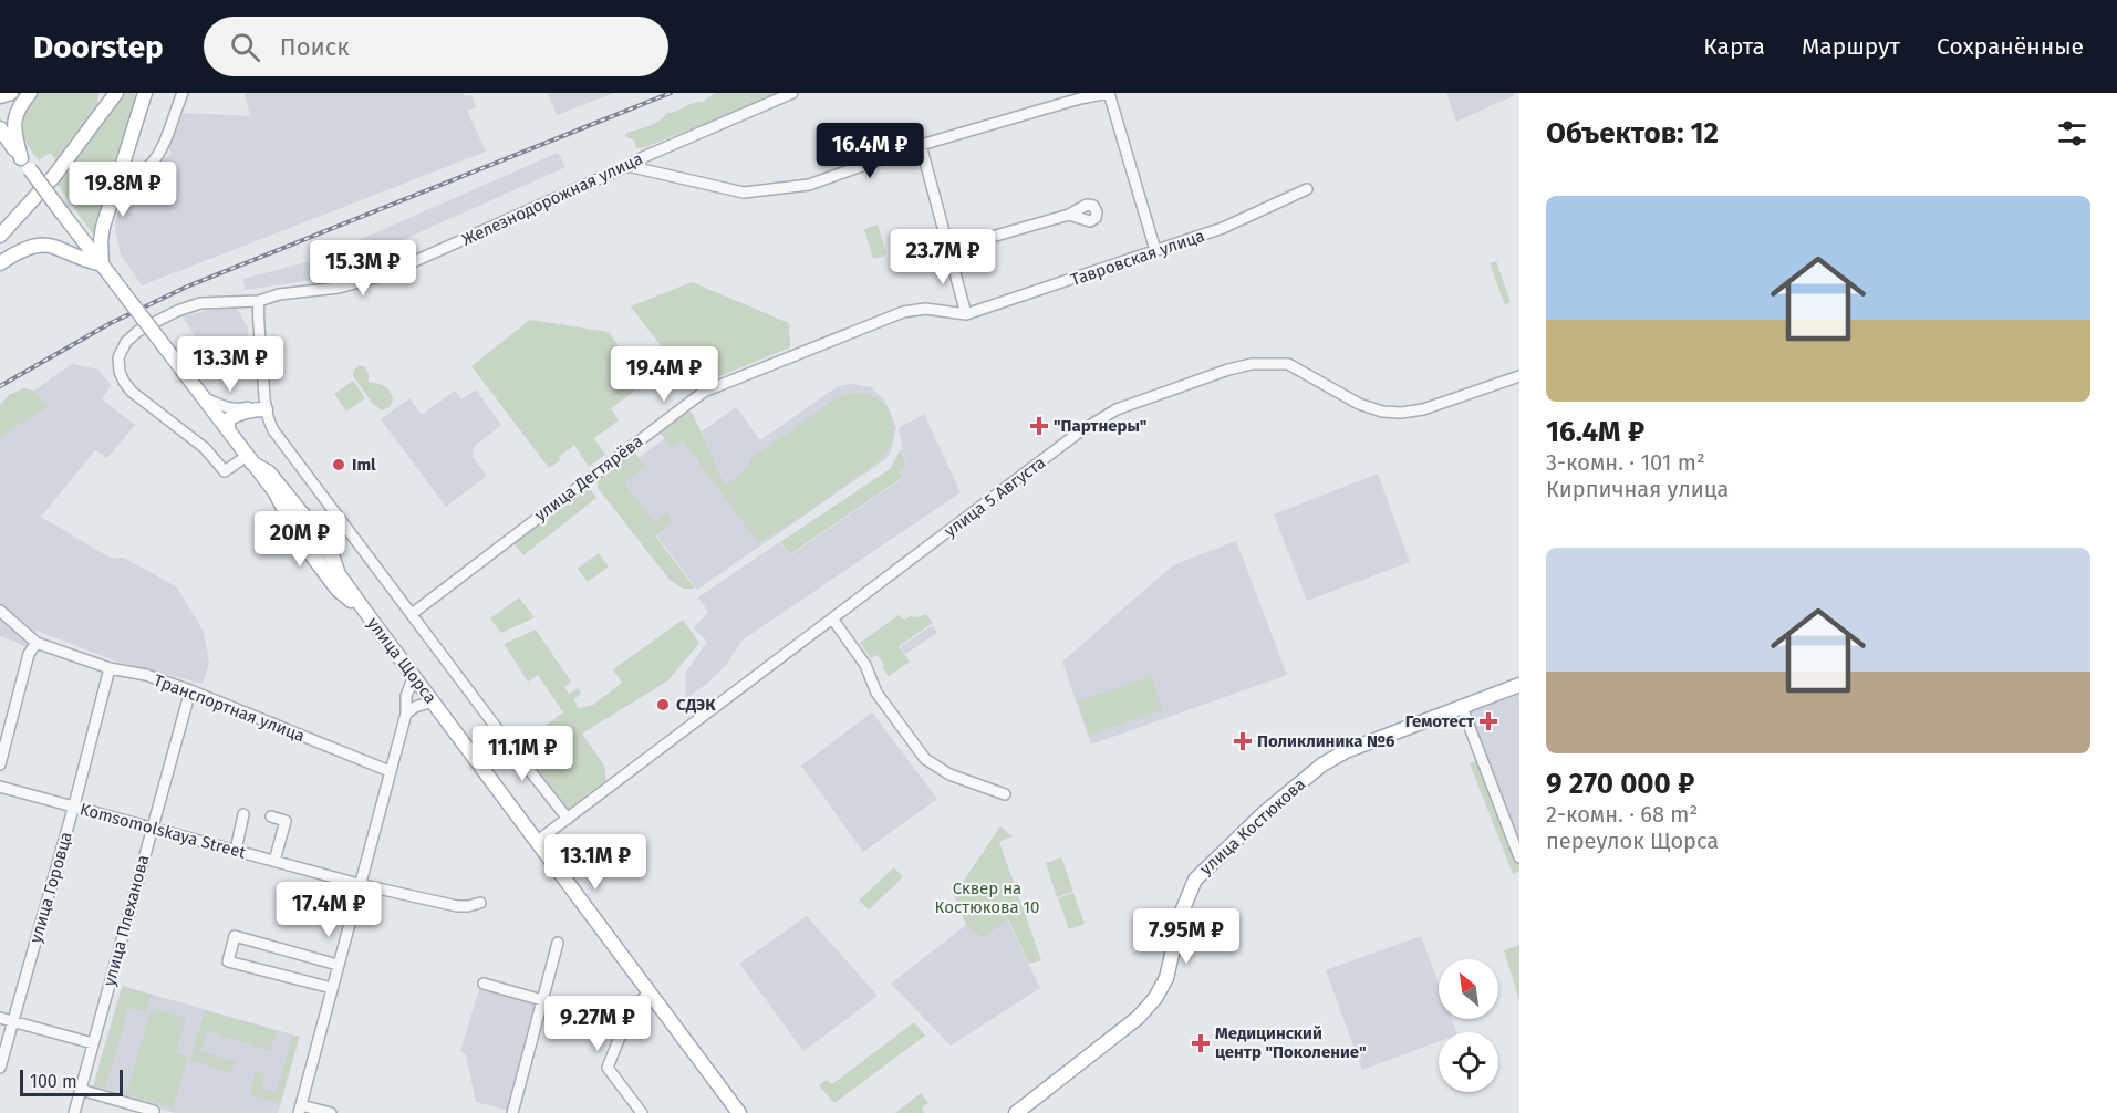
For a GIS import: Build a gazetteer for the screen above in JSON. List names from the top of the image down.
{
  "streets": {
    "main road": ["улица Щорса", "улица Костюкова"],
    "street": [
      "Железнодорожная улица",
      "Тавровская улица",
      "улица Дегтярёва",
      "улица 5 Августа",
      "Транспортная улица",
      "Komsomolskaya Street",
      "улица Горовца",
      "улица Плеханова"
    ]
  },
  "crossings": [
    ["Железнодорожная улица", "улица Щорса"],
    ["Тавровская улица", "улица Дегтярёва"],
    ["улица 5 Августа", "улица Щорса"],
    ["Транспортная улица", "улица Горовца"],
    ["Транспортная улица", "улица Плеханова"],
    ["Komsomolskaya Street", "улица Горовца"],
    ["Komsomolskaya Street", "улица Плеханова"]
  ],
  "parks": ["Сквер на Костюкова 10"],
  "places": {
    "health": [
      "\"Партнеры\"",
      "Гемотест",
      "Поликлиника №6",
      "Медицинский центр \"Поколение\""
    ],
    "other": ["Iml", "СДЭК"]
  },
  "scale_bar": "100 m",
  "north": "top left",
  "page": {
    "header": "Doorstep",
    "search": "Поиск",
    "nav": ["Карта", "Маршрут", "Сохранённые"],
    "heading": "Объектов: 12",
    "price": [
      "16.4M ₽",
      "19.8M ₽",
      "23.7M ₽",
      "15.3M ₽",
      "13.3M ₽",
      "19.4M ₽",
      "20M ₽",
      "11.1M ₽",
      "13.1M ₽",
      "17.4M ₽",
      "7.95M ₽",
      "9.27M ₽"
    ],
    "list": [
      {
        "name": "16.4M ₽",
        "note": "3-комн. · 101 m² · Кирпичная улица"
      },
      {
        "name": "9 270 000 ₽",
        "note": "2-комн. · 68 m² · переулок Щорса"
      }
    ],
    "scale": "100 m"
  }
}
